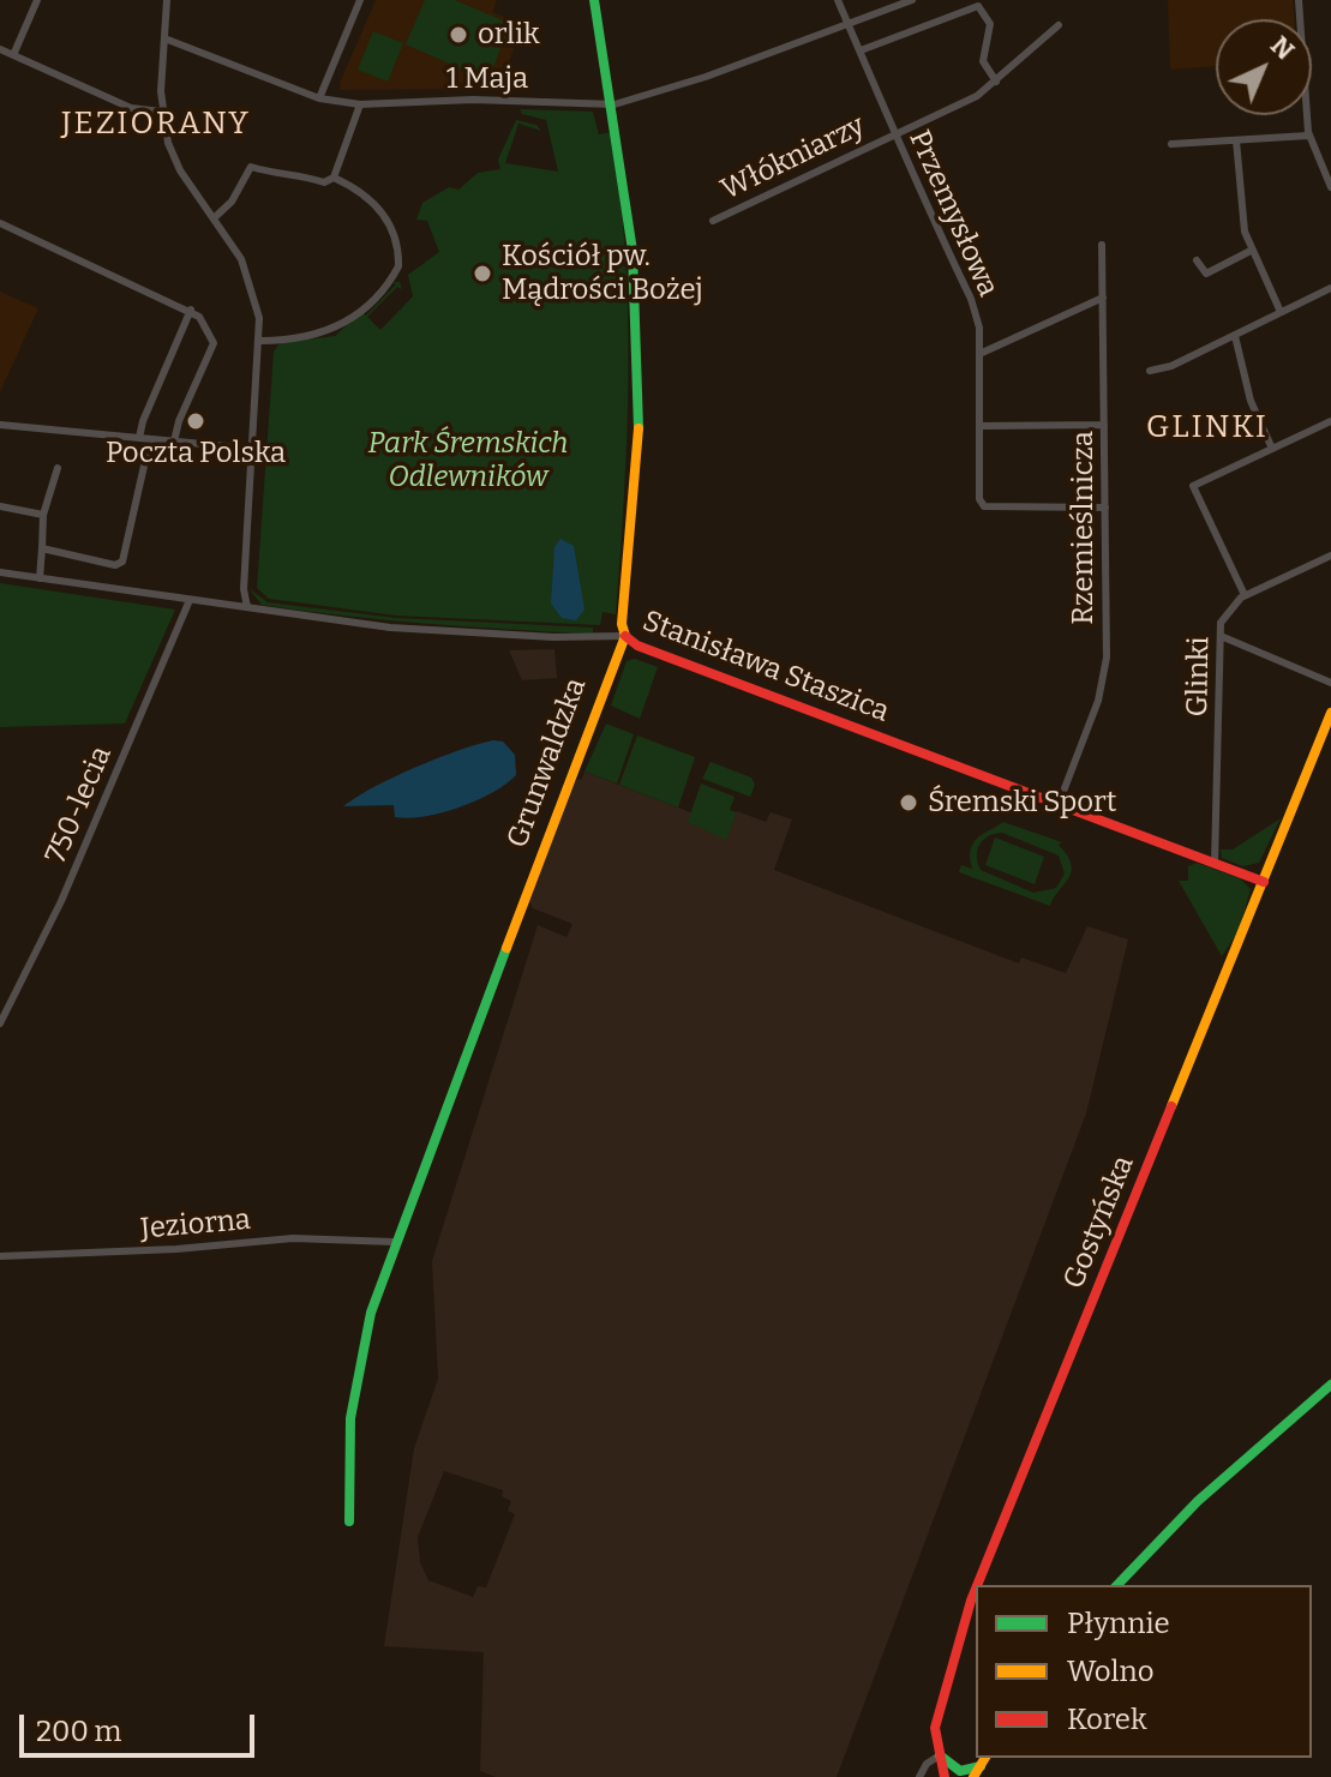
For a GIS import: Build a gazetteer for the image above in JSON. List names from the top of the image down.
{
  "streets": {
    "main road": ["Stanisława Staszica", "Grunwaldzka", "Gostyńska"],
    "street": [
      "1 Maja",
      "Włókniarzy",
      "Przemysłowa",
      "Rzemieślnicza",
      "Glinki",
      "750-lecia",
      "Jeziorna"
    ]
  },
  "crossings": [
    ["1 Maja", "Grunwaldzka"],
    ["Włókniarzy", "Przemysłowa"],
    ["Przemysłowa", "Rzemieślnicza"],
    ["Rzemieślnicza", "Stanisława Staszica"],
    ["Stanisława Staszica", "Glinki"],
    ["Stanisława Staszica", "Grunwaldzka"],
    ["Stanisława Staszica", "750-lecia"],
    ["Stanisława Staszica", "Gostyńska"],
    ["Grunwaldzka", "Jeziorna"]
  ],
  "districts": ["JEZIORANY", "GLINKI"],
  "parks": ["Park Śremskich Odlewników"],
  "places": [
    "orlik",
    "Kościół pw. Mądrości Bożej",
    "Poczta Polska",
    "Śremski Sport"
  ],
  "legend": ["Płynnie", "Wolno", "Korek"],
  "scale_bar": "200 m",
  "north": "top right"
}
